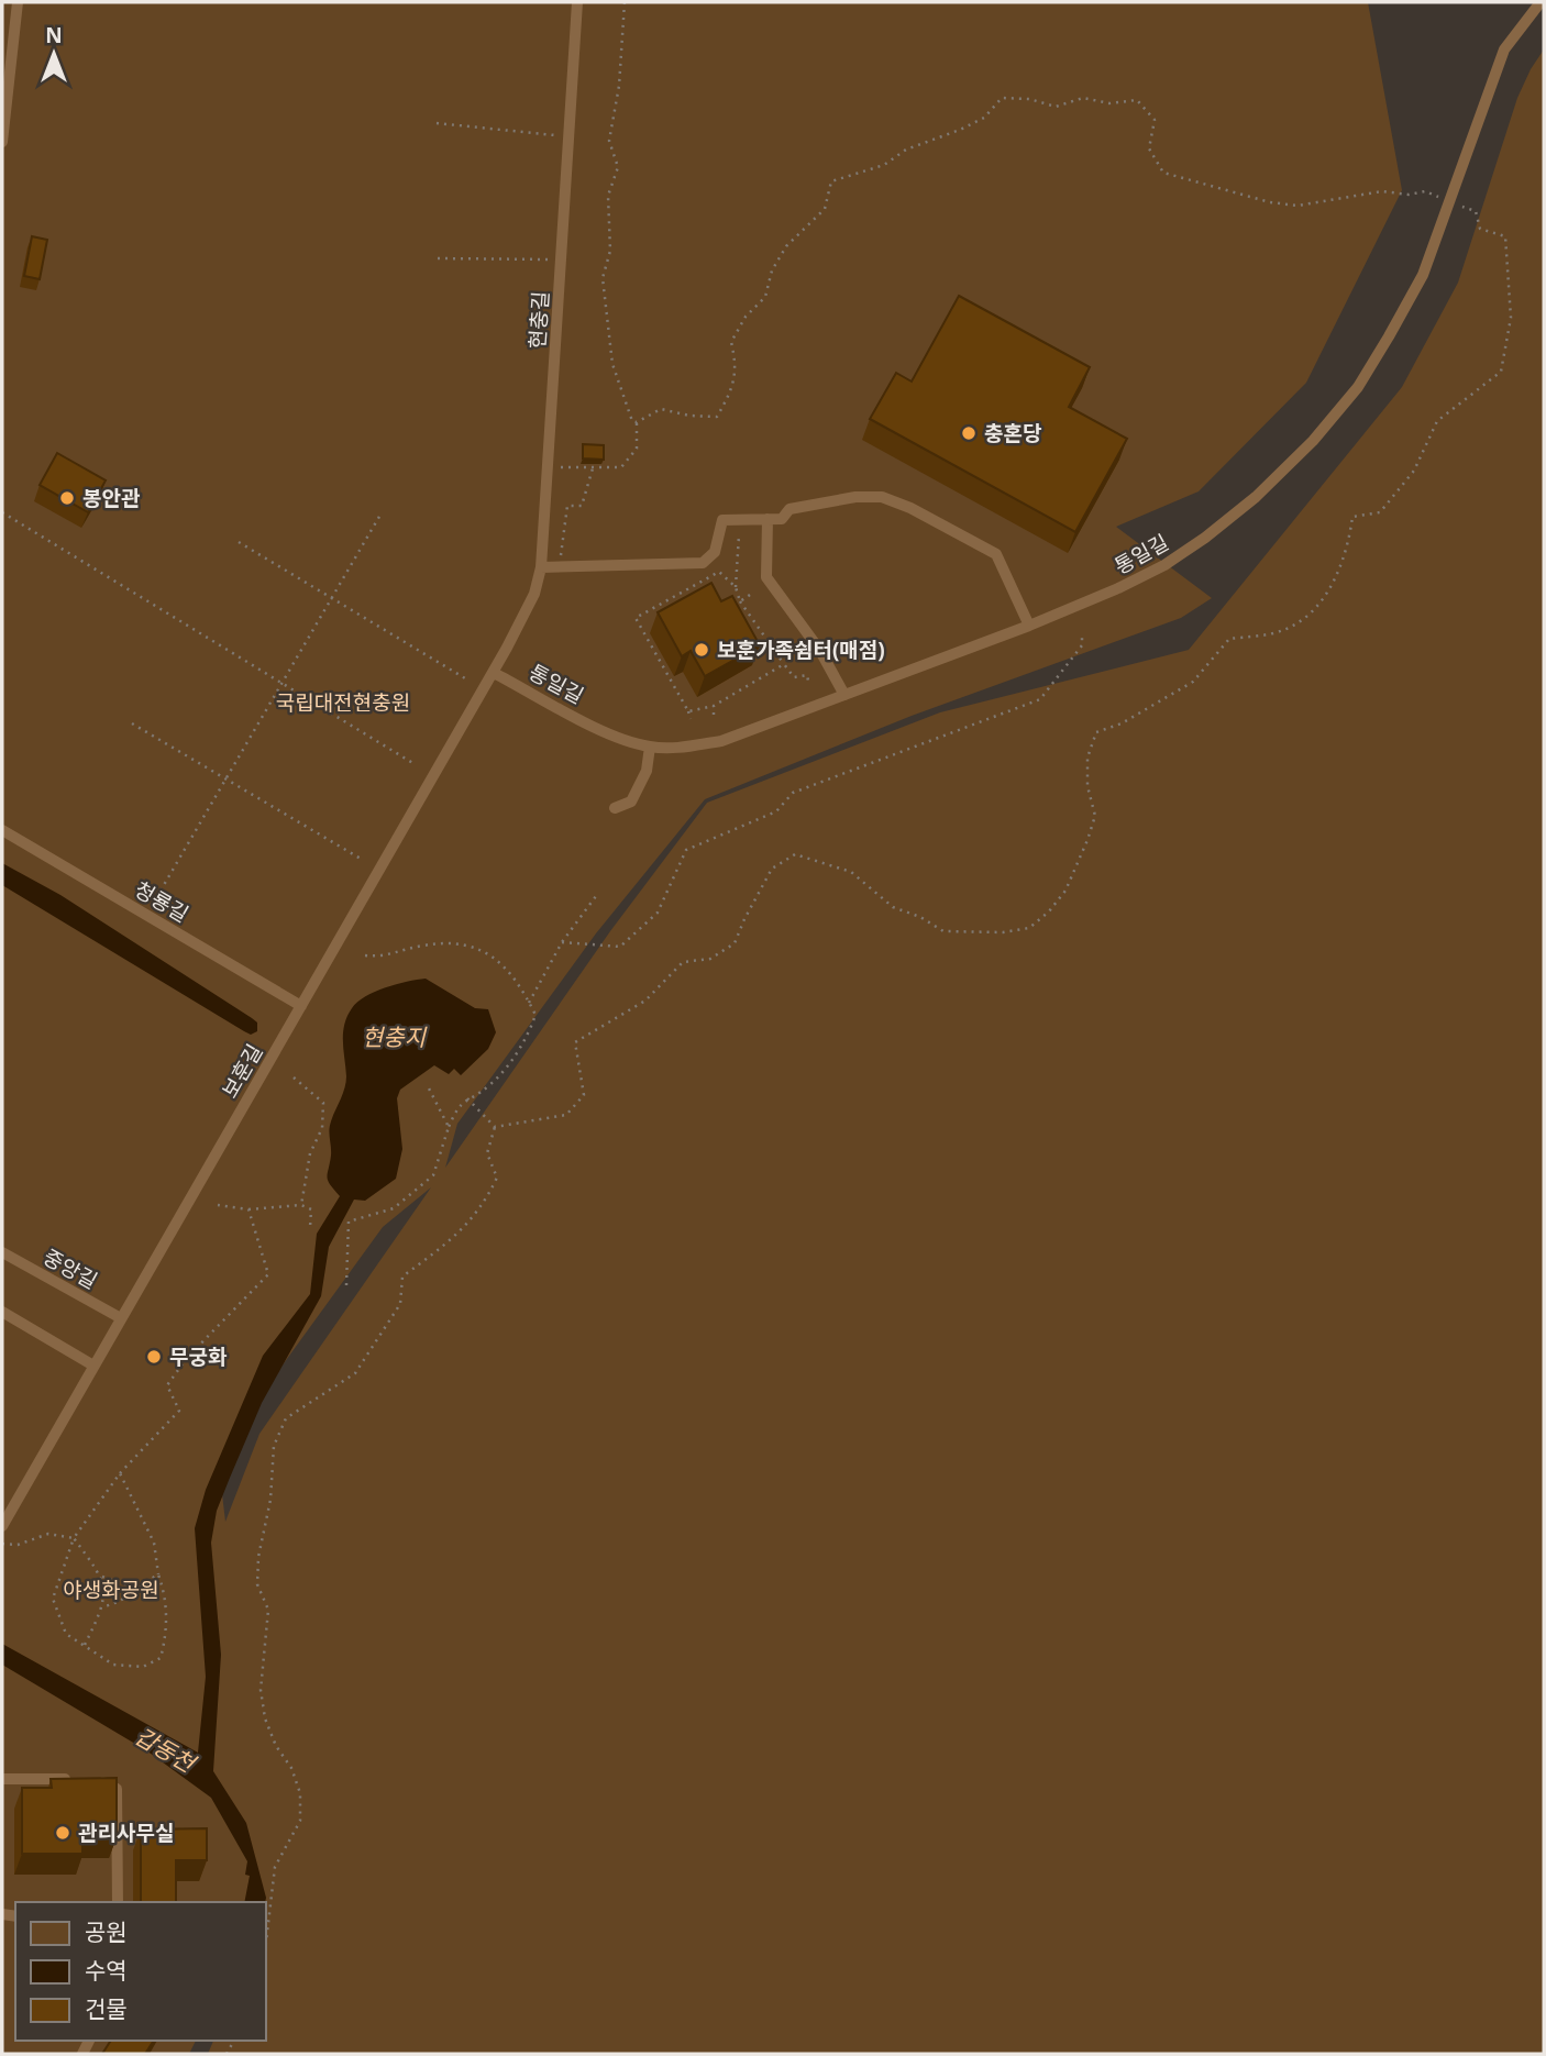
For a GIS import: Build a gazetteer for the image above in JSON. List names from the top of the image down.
{
  "streets": {
    "lane": [
      "현충길",
      "통일길",
      "청룡길",
      "보훈길",
      "중앙길"
    ]
  },
  "crossings": [
    ["현충길", "보훈길"],
    ["통일길", "보훈길"],
    ["청룡길", "보훈길"],
    ["보훈길", "중앙길"]
  ],
  "water": ["현충지", "갑동천"],
  "parks": ["국립대전현충원", "야생화공원"],
  "places": [
    "충혼당",
    "봉안관",
    "보훈가족쉼터(매점)",
    "무궁화",
    "관리사무실"
  ],
  "legend": ["공원", "수역", "건물"],
  "north": "top"
}
